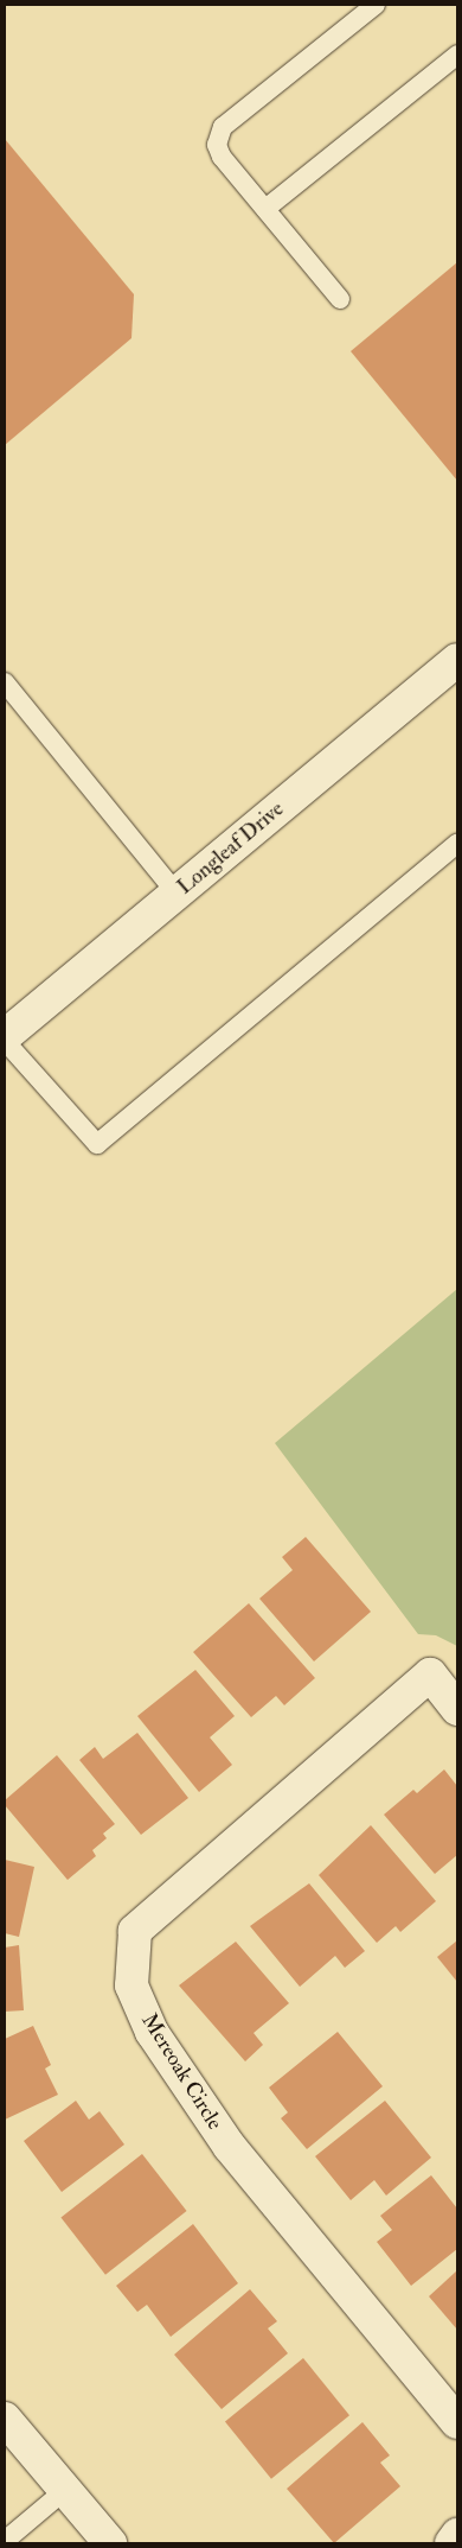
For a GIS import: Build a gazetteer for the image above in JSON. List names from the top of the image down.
{
  "streets": {
    "street": ["Longleaf Drive", "Mereoak Circle"]
  }
}
